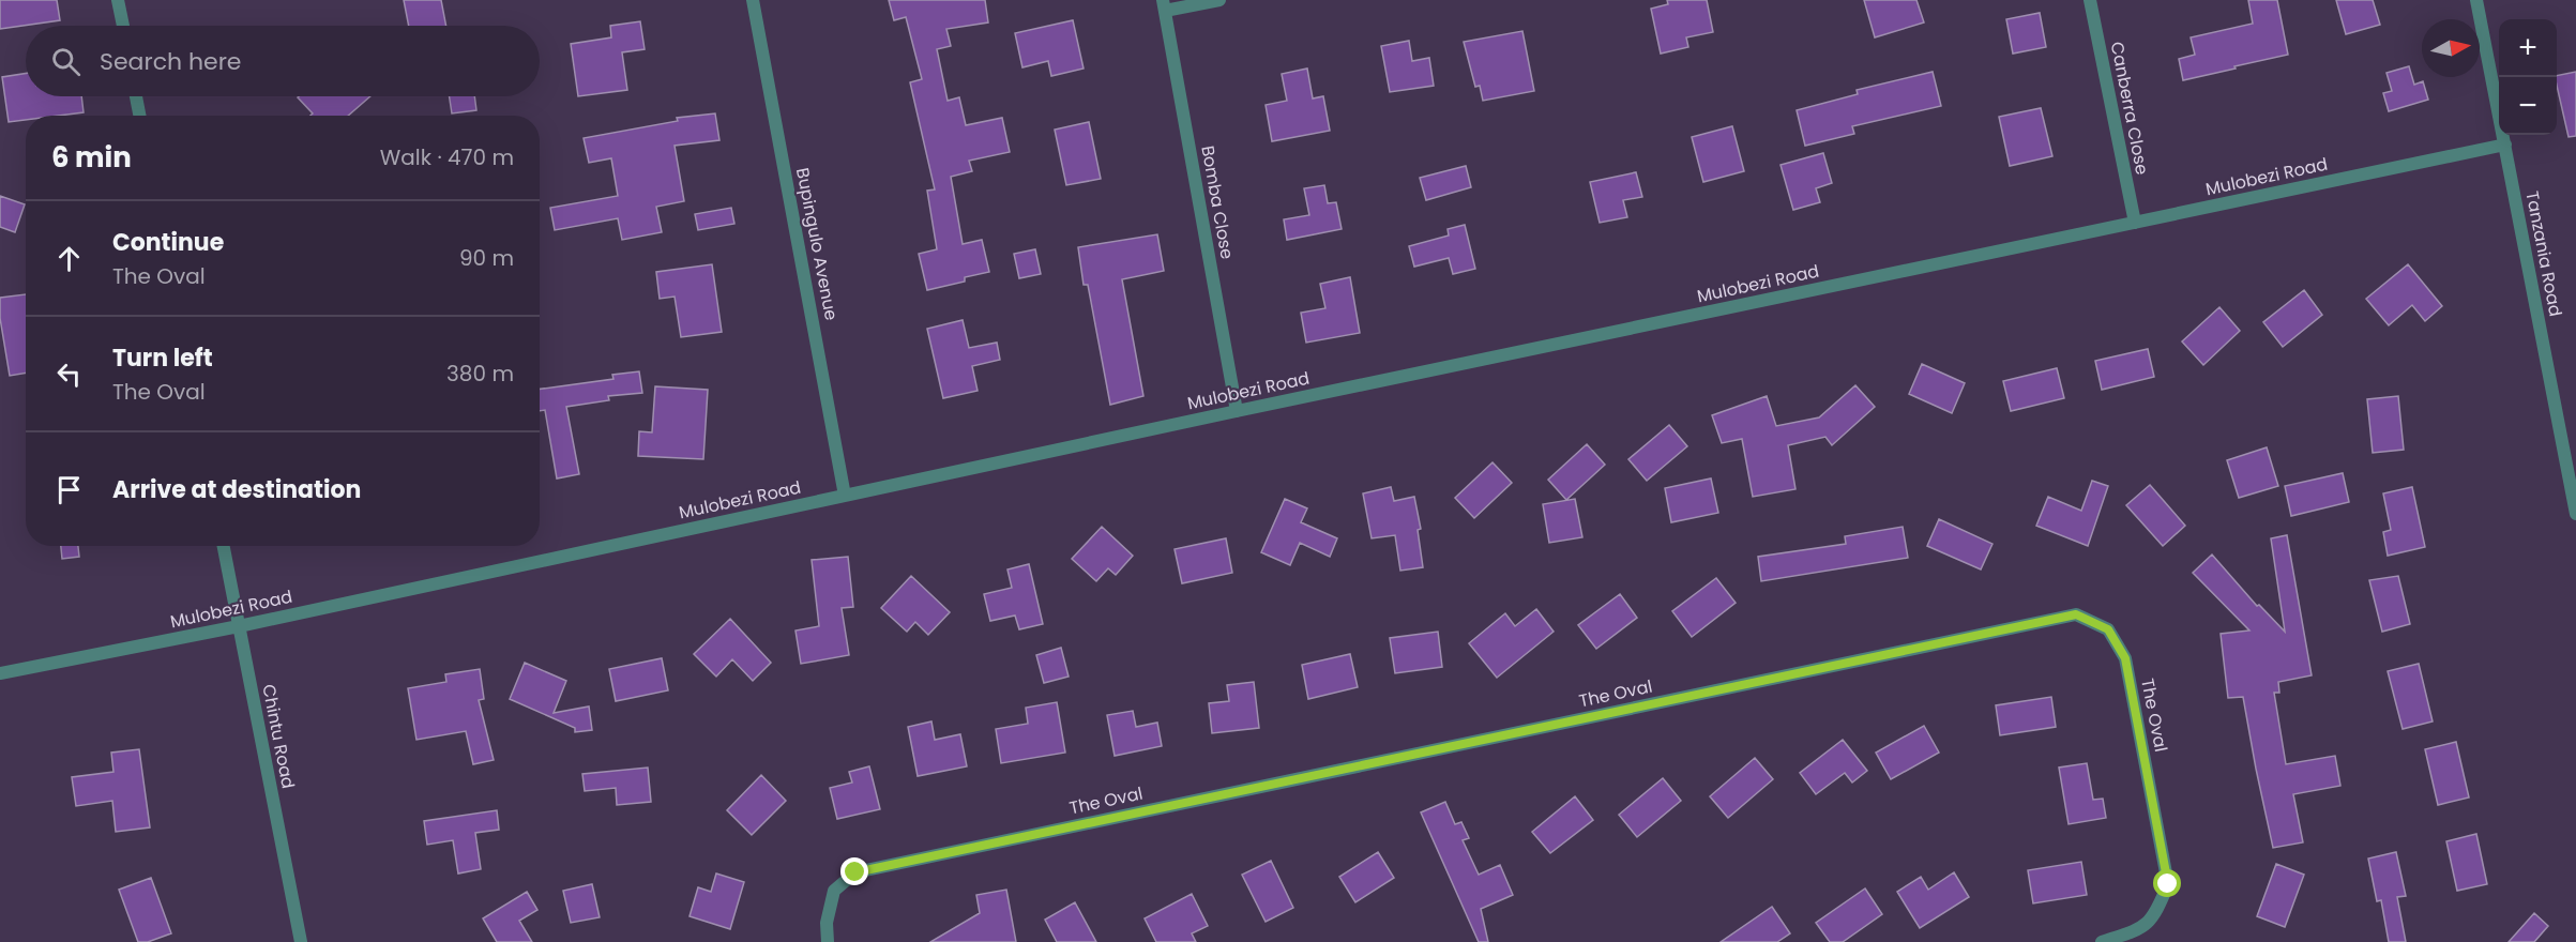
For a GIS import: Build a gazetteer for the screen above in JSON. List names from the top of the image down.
{
  "streets": {
    "street": [
      "Canberra Close",
      "Mulobezi Road",
      "Bomba Close",
      "Bupingulo Avenue",
      "Tanzania Road",
      "The Oval",
      "Chintu Road"
    ]
  },
  "crossings": [
    ["Canberra Close", "Mulobezi Road"],
    ["Mulobezi Road", "Bomba Close"],
    ["Mulobezi Road", "Bupingulo Avenue"],
    ["Mulobezi Road", "Tanzania Road"],
    ["Mulobezi Road", "Chintu Road"]
  ],
  "north": "right",
  "page": {
    "map_buttons": ["+", "−"],
    "search": "Search here",
    "heading": ["6 min", "Walk · 470 m"],
    "list": [
      ["Continue", "The Oval", "90 m"],
      ["Turn left", "The Oval", "380 m"],
      "Arrive at destination"
    ]
  }
}
